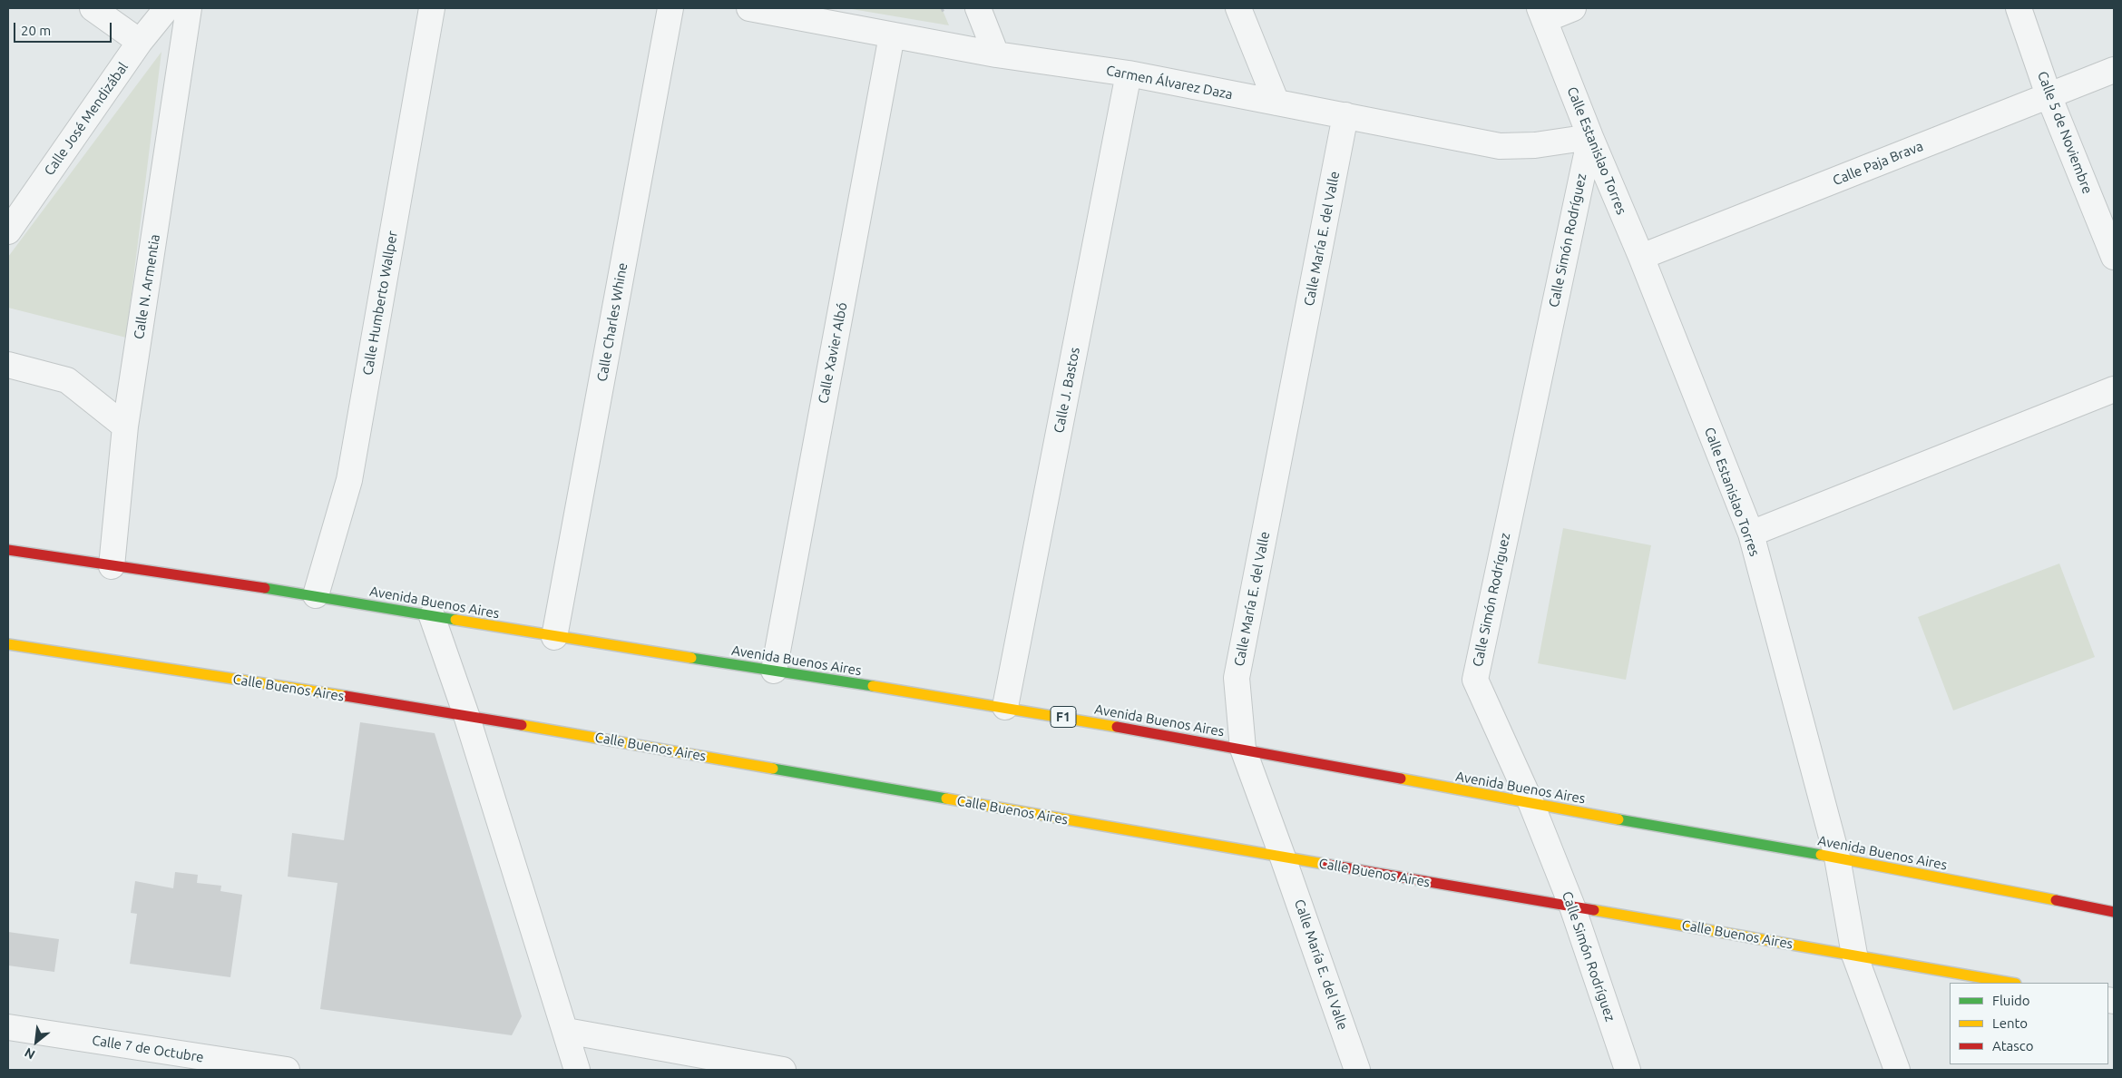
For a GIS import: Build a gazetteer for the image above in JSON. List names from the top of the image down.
{
  "streets": {
    "main road": ["Avenida Buenos Aires", "Calle Buenos Aires", "F1"],
    "street": [
      "Carmen Álvarez Daza",
      "Calle José Mendizábal",
      "Calle 5 de Noviembre",
      "Calle Estanislao Torres",
      "Calle Paja Brava",
      "Calle María E. del Valle",
      "Calle Simón Rodríguez",
      "Calle N. Armentia",
      "Calle Humberto Wallper",
      "Calle Charles Whine",
      "Calle Xavier Albó",
      "Calle J. Bastos",
      "Calle 7 de Octubre"
    ]
  },
  "crossings": [
    ["Carmen Álvarez Daza", "Calle Estanislao Torres"],
    ["Carmen Álvarez Daza", "Calle María E. del Valle"],
    ["Carmen Álvarez Daza", "Calle Simón Rodríguez"],
    ["Carmen Álvarez Daza", "Calle Xavier Albó"],
    ["Carmen Álvarez Daza", "Calle J. Bastos"],
    ["Calle 5 de Noviembre", "Calle Paja Brava"],
    ["Calle Estanislao Torres", "Calle Paja Brava"],
    ["Calle Estanislao Torres", "Calle Simón Rodríguez"],
    ["Calle Estanislao Torres", "Avenida Buenos Aires"],
    ["Calle Estanislao Torres", "Calle Buenos Aires"],
    ["Calle María E. del Valle", "Avenida Buenos Aires"],
    ["Calle María E. del Valle", "Calle Buenos Aires"],
    ["Calle Simón Rodríguez", "Avenida Buenos Aires"],
    ["Calle Simón Rodríguez", "Calle Buenos Aires"],
    ["Calle N. Armentia", "Avenida Buenos Aires"],
    ["Calle Humberto Wallper", "Avenida Buenos Aires"],
    ["Calle Charles Whine", "Avenida Buenos Aires"],
    ["Calle Xavier Albó", "Avenida Buenos Aires"],
    ["Calle J. Bastos", "Avenida Buenos Aires"]
  ],
  "legend": ["Fluido", "Lento", "Atasco"],
  "scale_bar": "20 m",
  "north": "bottom left"
}
